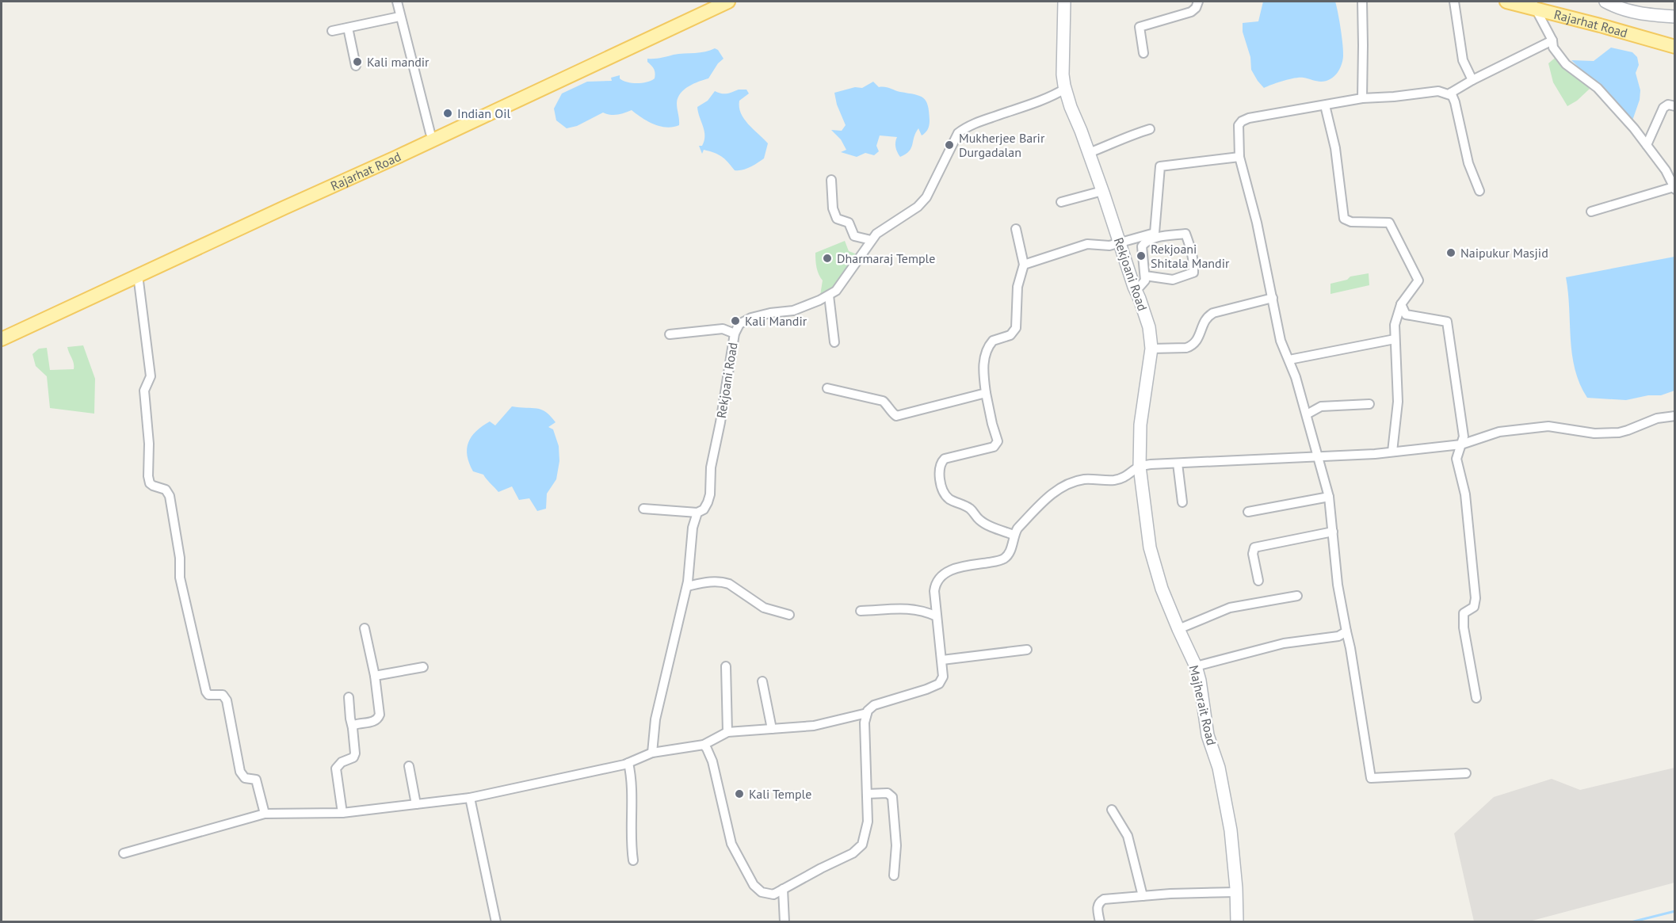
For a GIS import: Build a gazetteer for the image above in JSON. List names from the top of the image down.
{
  "streets": {
    "main road": ["Rajarhat Road"],
    "street": ["Rekjoani Road", "Majherait Road"]
  },
  "crossings": [
    ["Rekjoani Road", "Majherait Road"]
  ],
  "places": [
    "Kali mandir",
    "Indian Oil",
    "Mukherjee Barir Durgadalan",
    "Naipukur Masjid",
    "Rekjoani Shitala Mandir",
    "Dharmaraj Temple",
    "Kali Mandir",
    "Kali Temple"
  ]
}
